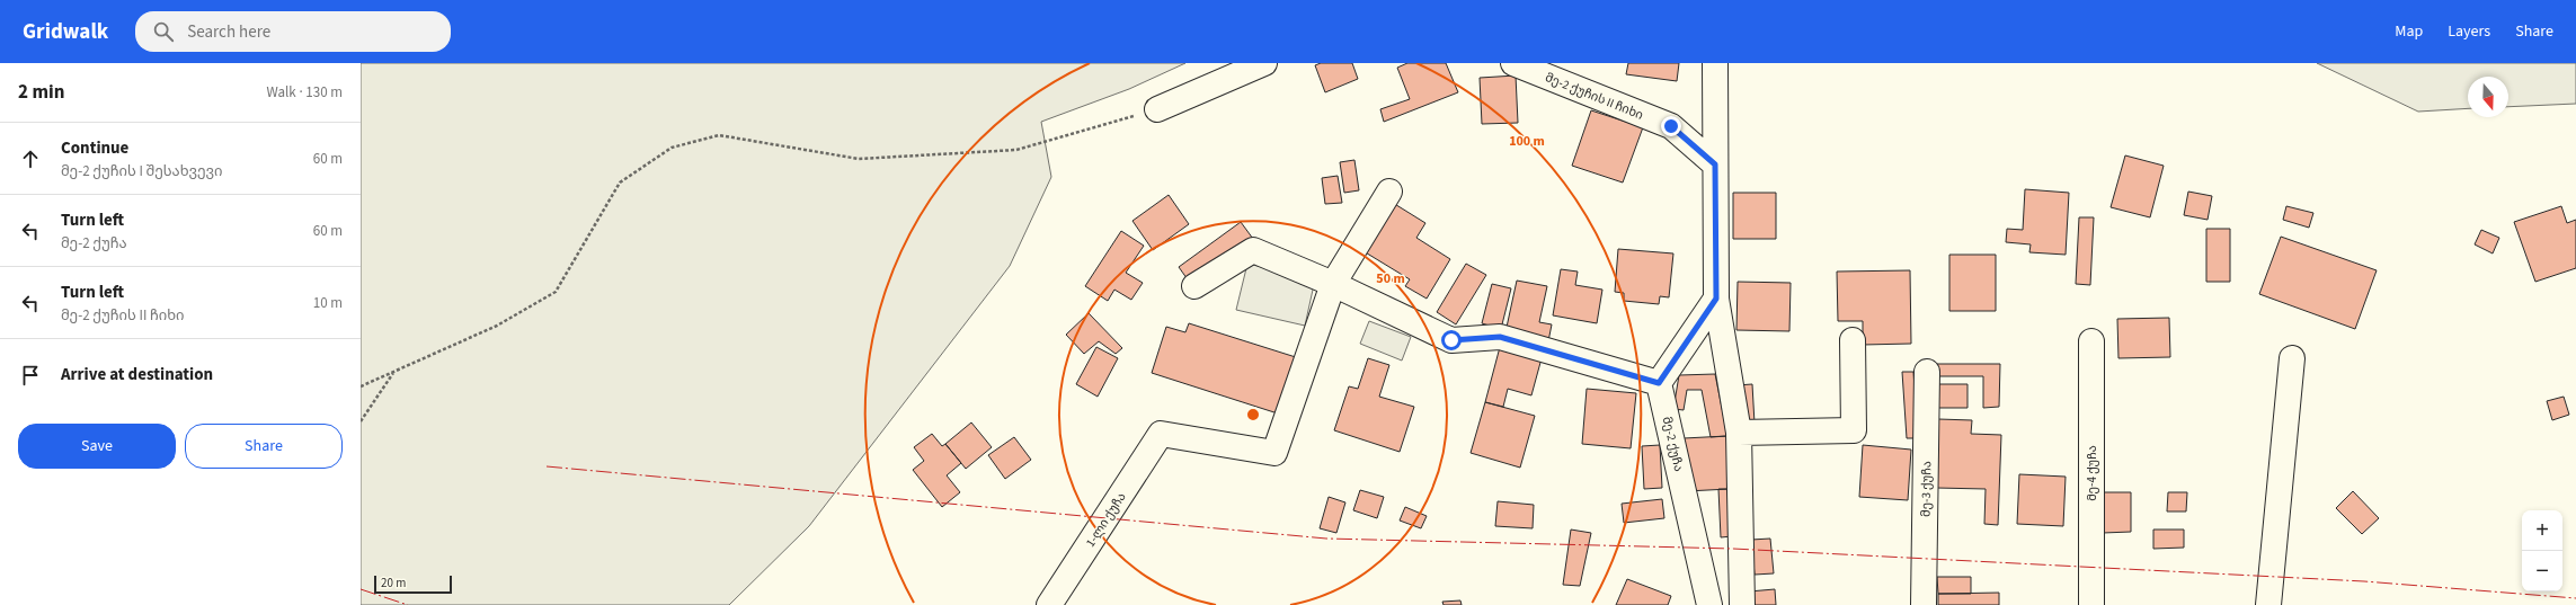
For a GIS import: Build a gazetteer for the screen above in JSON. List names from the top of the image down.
{
  "streets": {
    "street": [
      "მე-2 ქუჩის II ჩიხი",
      "მე-2 ქუჩა",
      "მე-4 ქუჩა",
      "მე-3 ქუჩა",
      "1-ლი ქუჩა"
    ]
  },
  "scale_bar": "20 m",
  "north": "bottom",
  "page": {
    "header": "Gridwalk",
    "search": "Search here",
    "nav": ["Map", "Layers", "Share"],
    "heading": ["2 min", "Walk · 130 m"],
    "list": [
      ["Continue", "მე-2 ქუჩის I შესახვევი", "60 m"],
      ["Turn left", "მე-2 ქუჩა", "60 m"],
      ["Turn left", "მე-2 ქუჩის II ჩიხი", "10 m"],
      "Arrive at destination"
    ],
    "buttons": ["Save", "Share"],
    "map_buttons": ["+", "−"],
    "scale": "20 m"
  },
  "rings": ["100 m", "50 m"]
}
